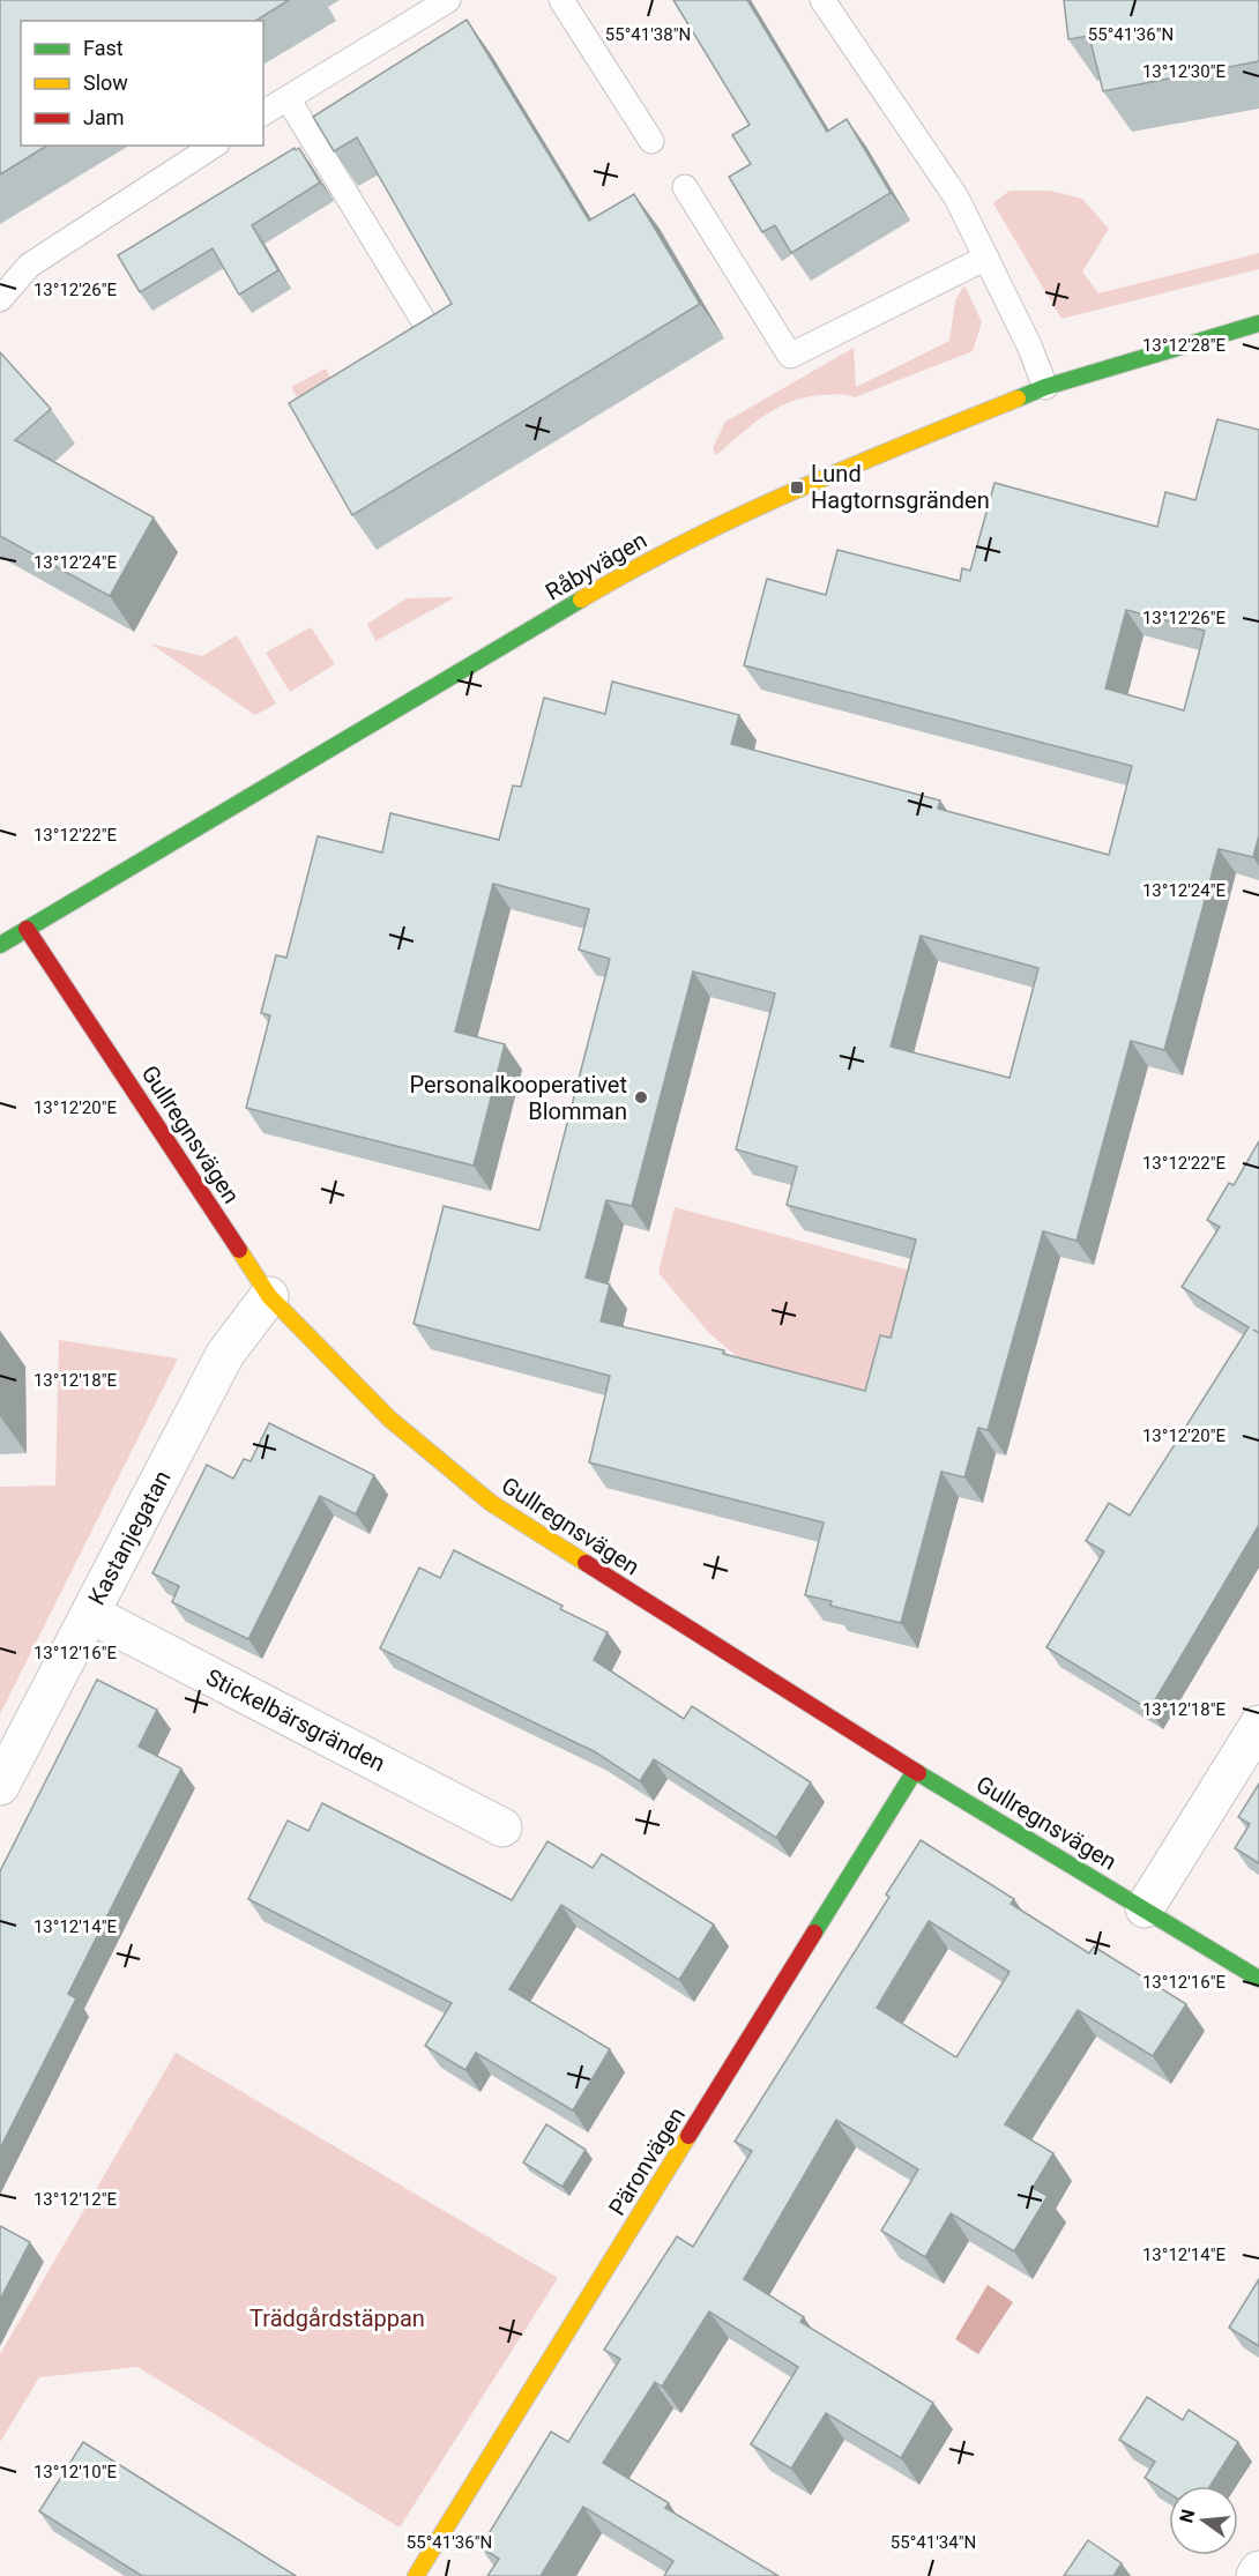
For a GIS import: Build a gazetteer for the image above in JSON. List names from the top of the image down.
{
  "streets": {
    "street": [
      "Råbyvägen",
      "Gullregnsvägen",
      "Kastanjegatan",
      "Stickelbärsgränden",
      "Päronvägen"
    ]
  },
  "crossings": [
    ["Råbyvägen", "Gullregnsvägen"],
    ["Gullregnsvägen", "Kastanjegatan"],
    ["Gullregnsvägen", "Päronvägen"],
    ["Kastanjegatan", "Stickelbärsgränden"]
  ],
  "parks": ["Trädgårdstäppan"],
  "places": {
    "transit": ["Lund Hagtornsgränden"],
    "other": ["Personalkooperativet Blomman"]
  },
  "legend": ["Fast", "Slow", "Jam"],
  "north": "left",
  "coordinates": [
    "55°41'38\"N",
    "55°41'36\"N",
    "13°12'30\"E",
    "13°12'26\"E",
    "13°12'28\"E",
    "13°12'24\"E",
    "13°12'22\"E",
    "13°12'20\"E",
    "13°12'18\"E",
    "13°12'16\"E",
    "13°12'14\"E",
    "13°12'12\"E",
    "13°12'10\"E",
    "55°41'34\"N"
  ]
}
